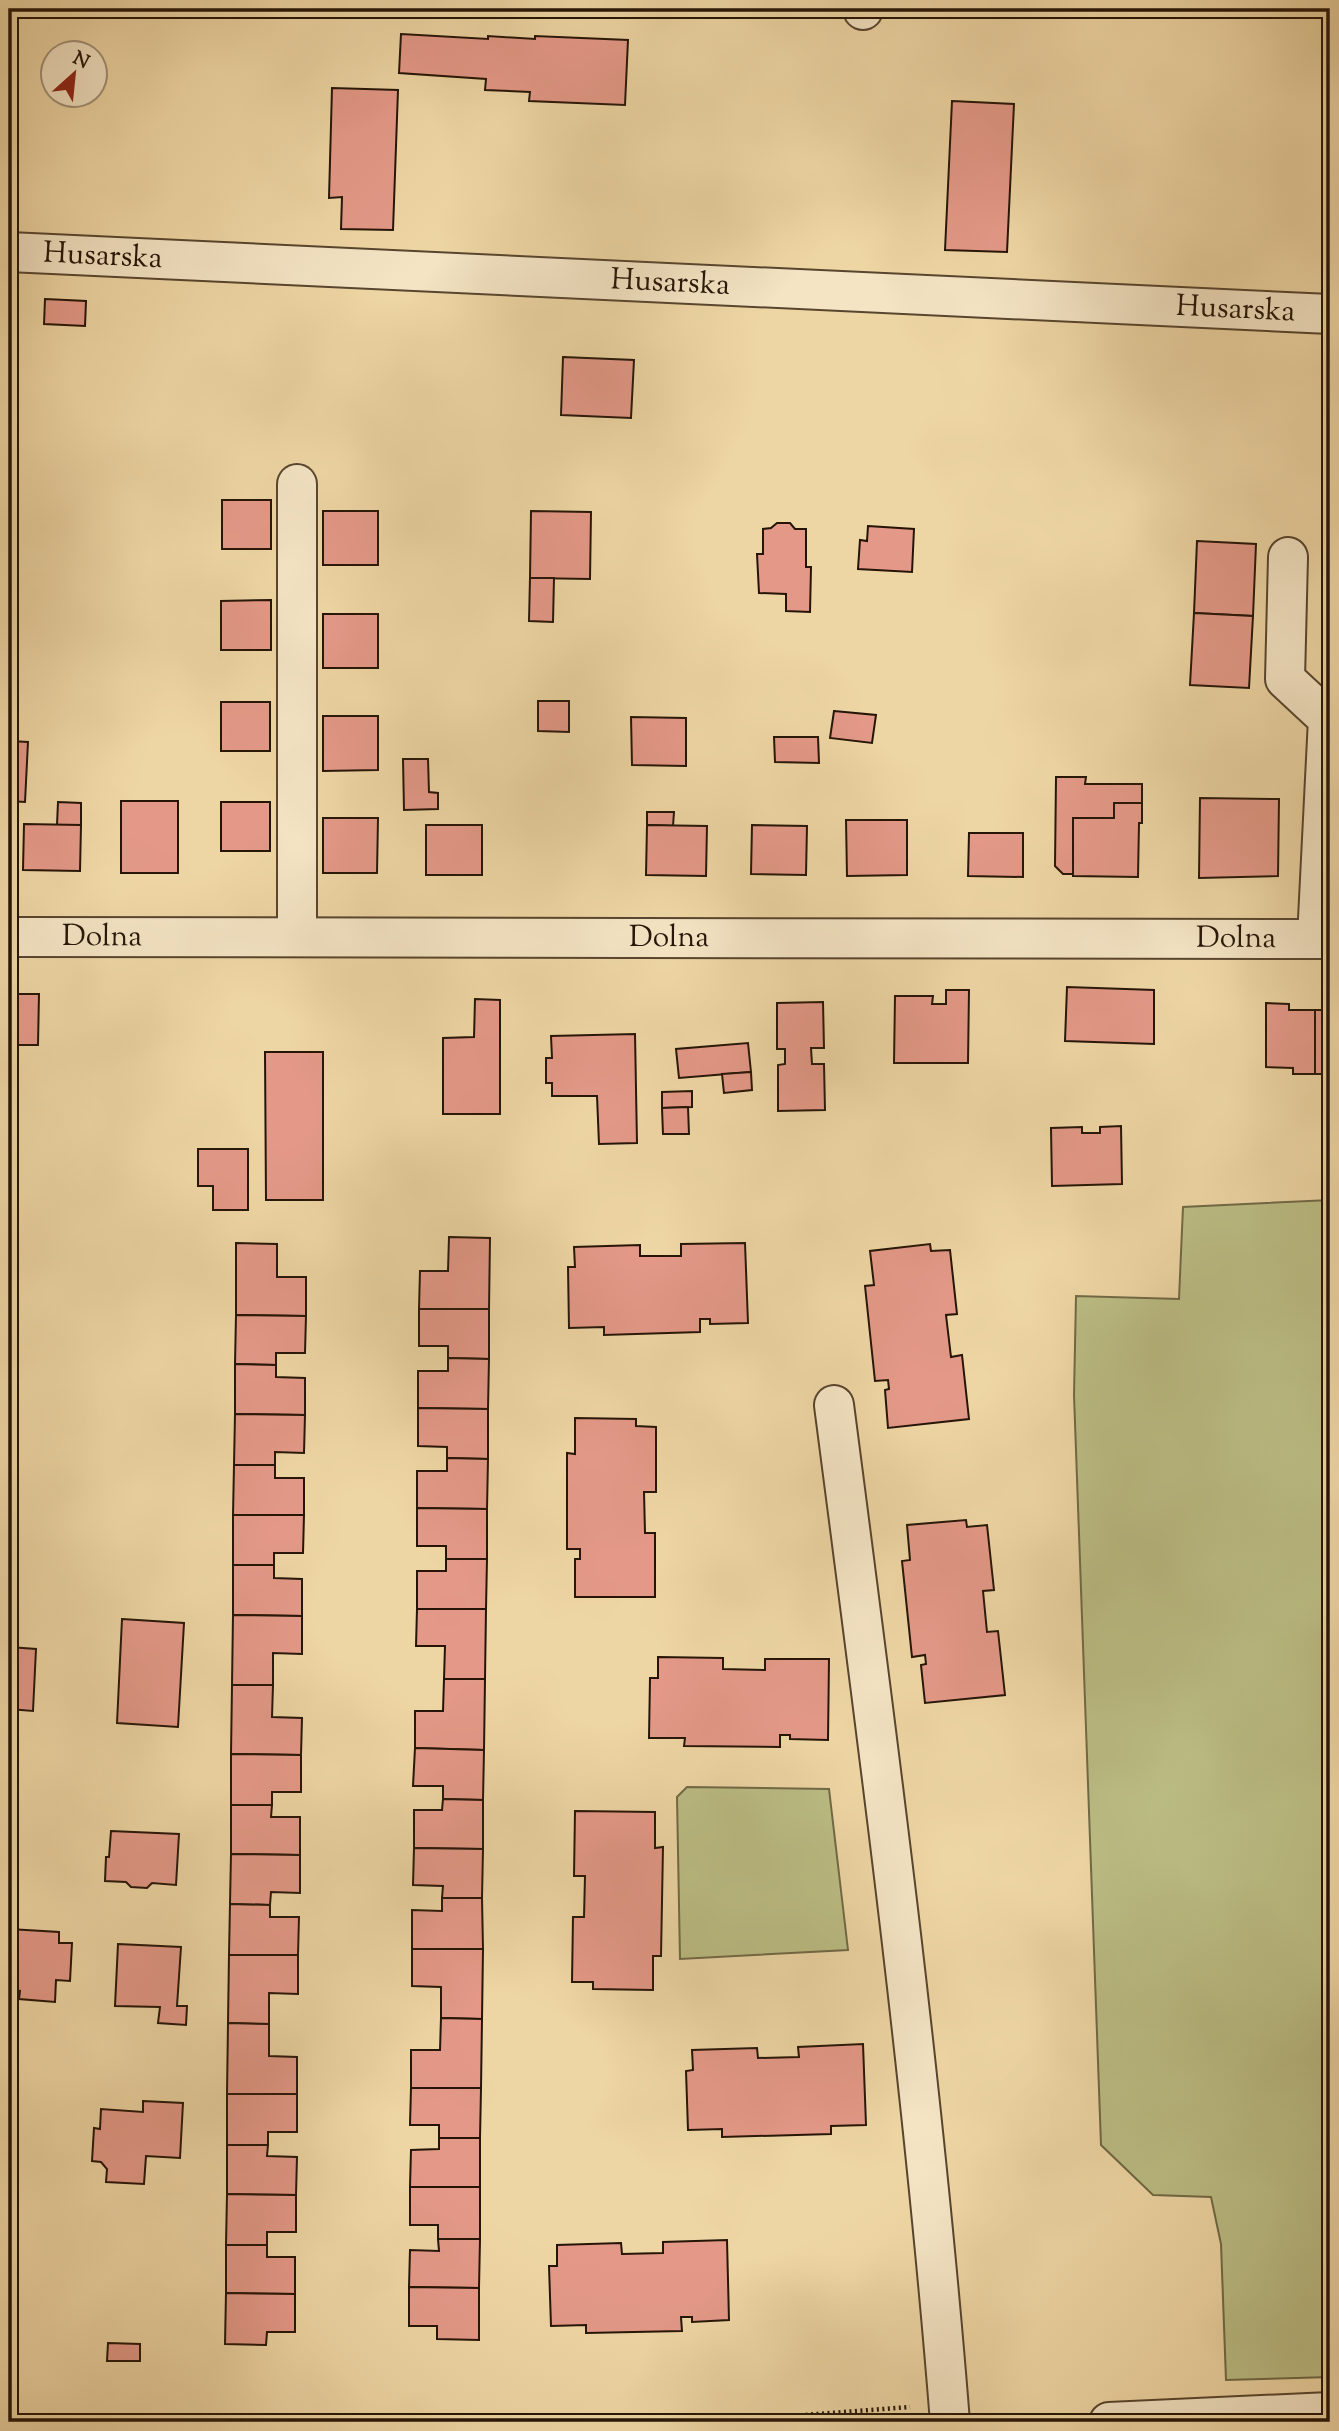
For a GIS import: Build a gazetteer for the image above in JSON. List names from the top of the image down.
{
  "streets": {
    "street": ["Husarska", "Dolna"]
  },
  "north": "top right"
}
